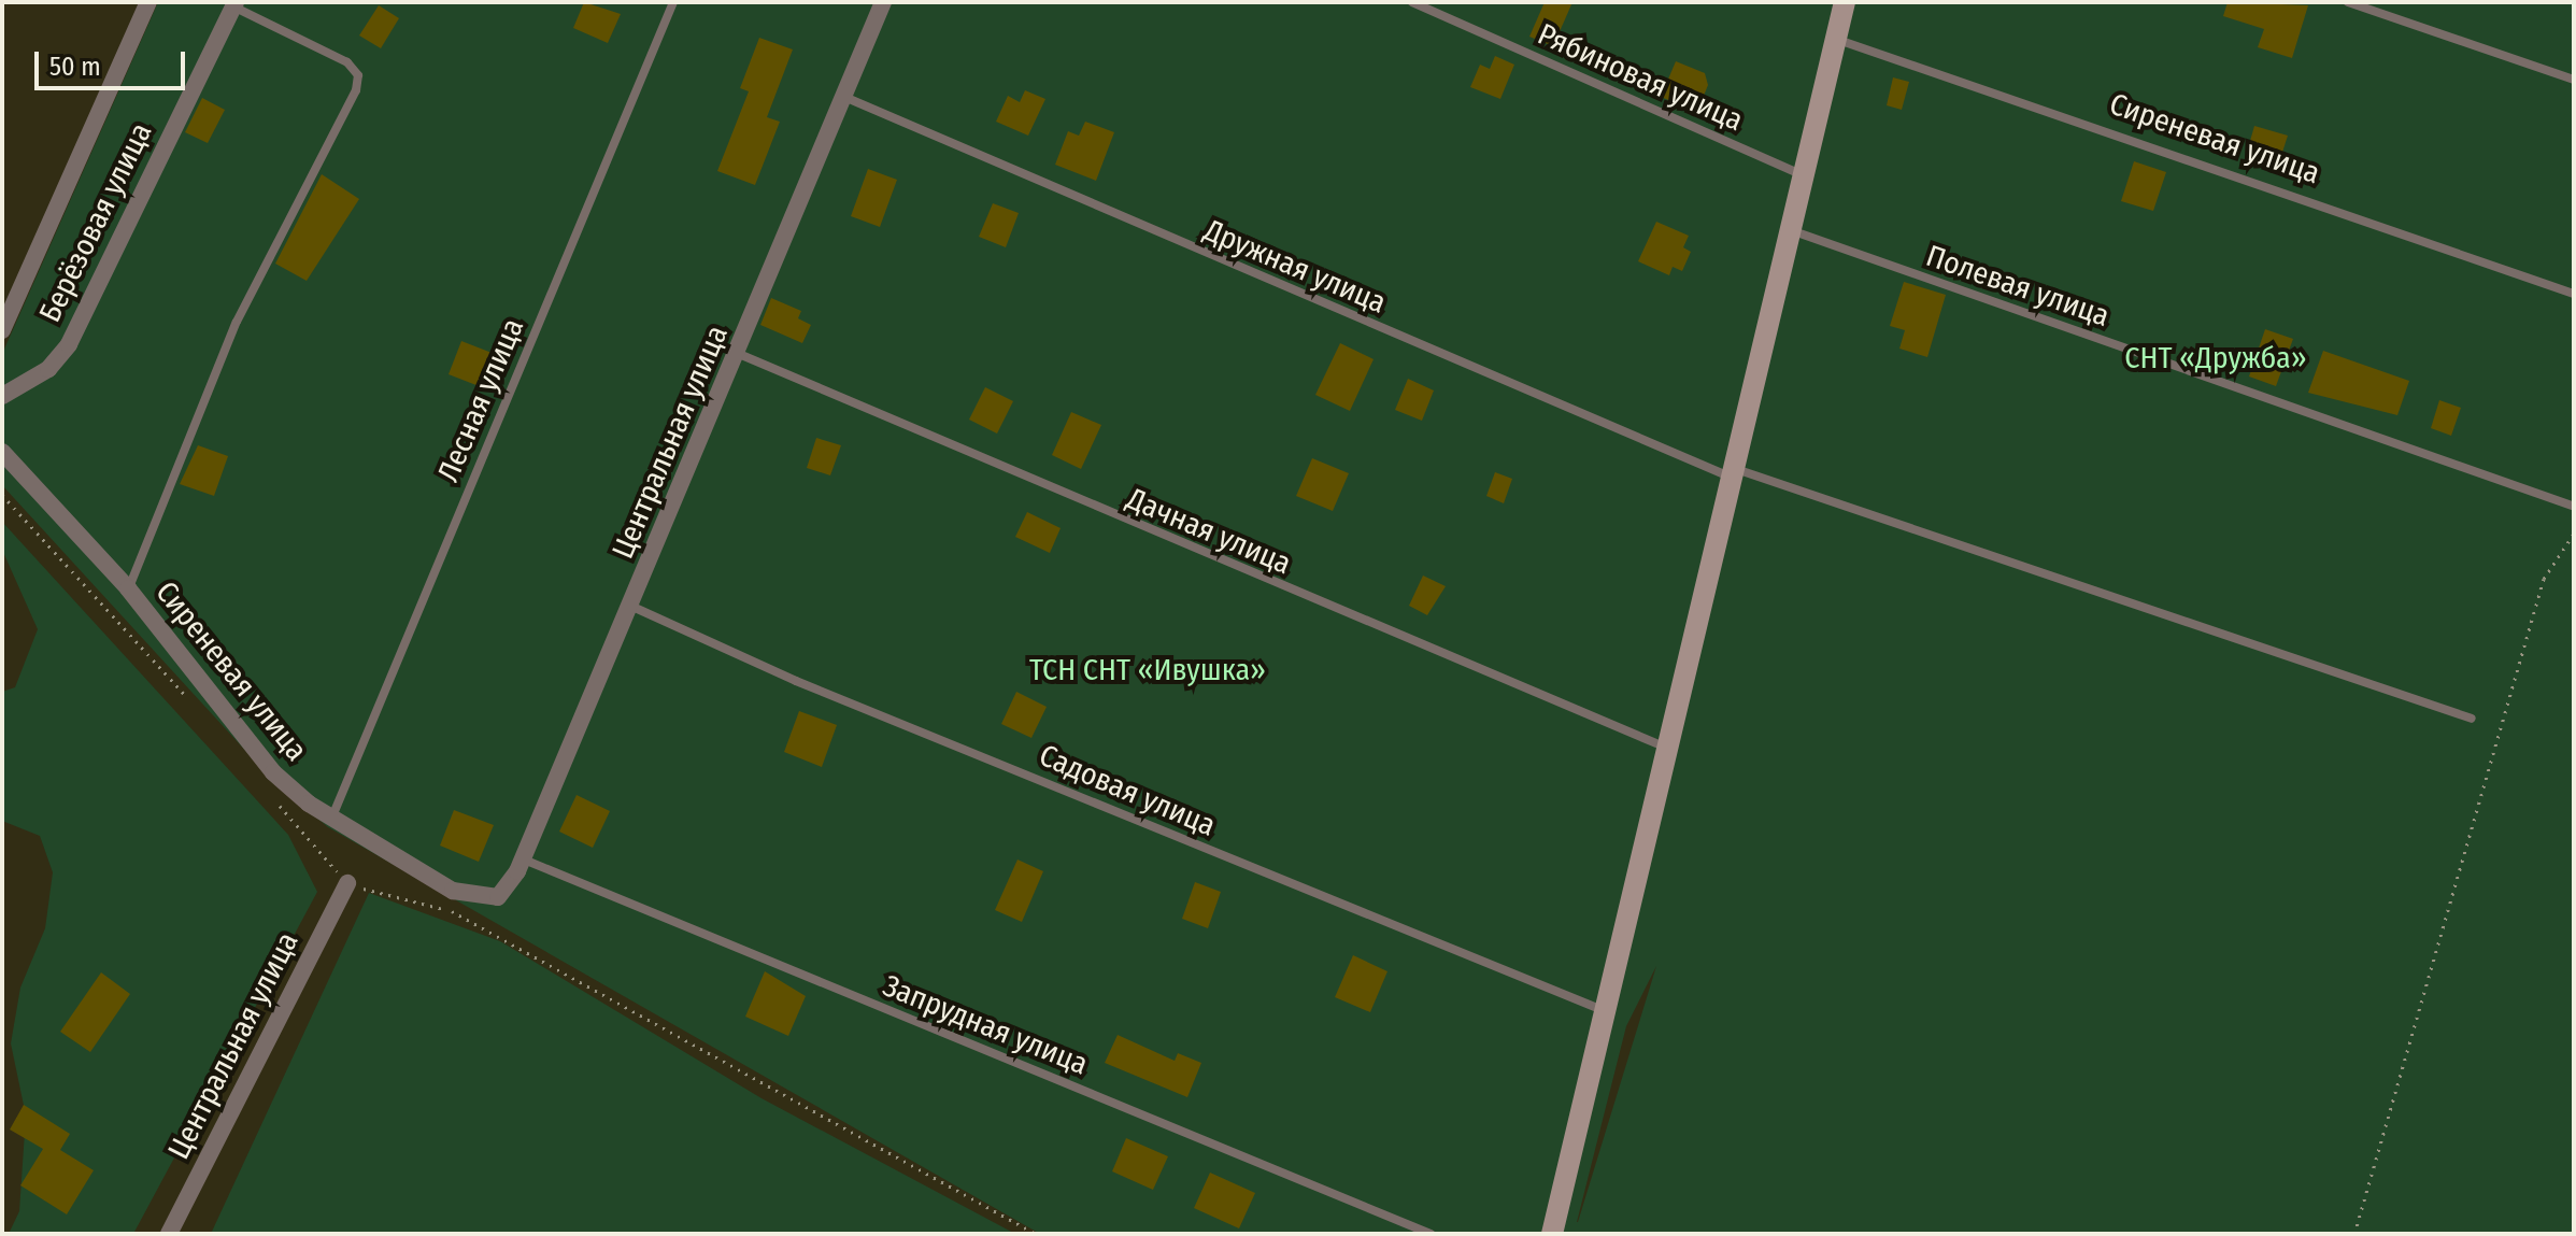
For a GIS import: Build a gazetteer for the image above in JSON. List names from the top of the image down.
{
  "streets": {
    "street": ["Сиреневая улица", "Берёзовая улица", "Центральная улица"],
    "lane": [
      "Рябиновая улица",
      "Дружная улица",
      "Полевая улица",
      "Лесная улица",
      "Дачная улица",
      "Садовая улица",
      "Запрудная улица"
    ]
  },
  "crossings": [
    ["Сиреневая улица", "Лесная улица"],
    ["Сиреневая улица", "Центральная улица"],
    ["Дружная улица", "Центральная улица"],
    ["Центральная улица", "Дачная улица"],
    ["Центральная улица", "Садовая улица"],
    ["Центральная улица", "Запрудная улица"]
  ],
  "parks": ["СНТ «Дружба»", "ТСН СНТ «Ивушка»"],
  "scale_bar": "50 m"
}
